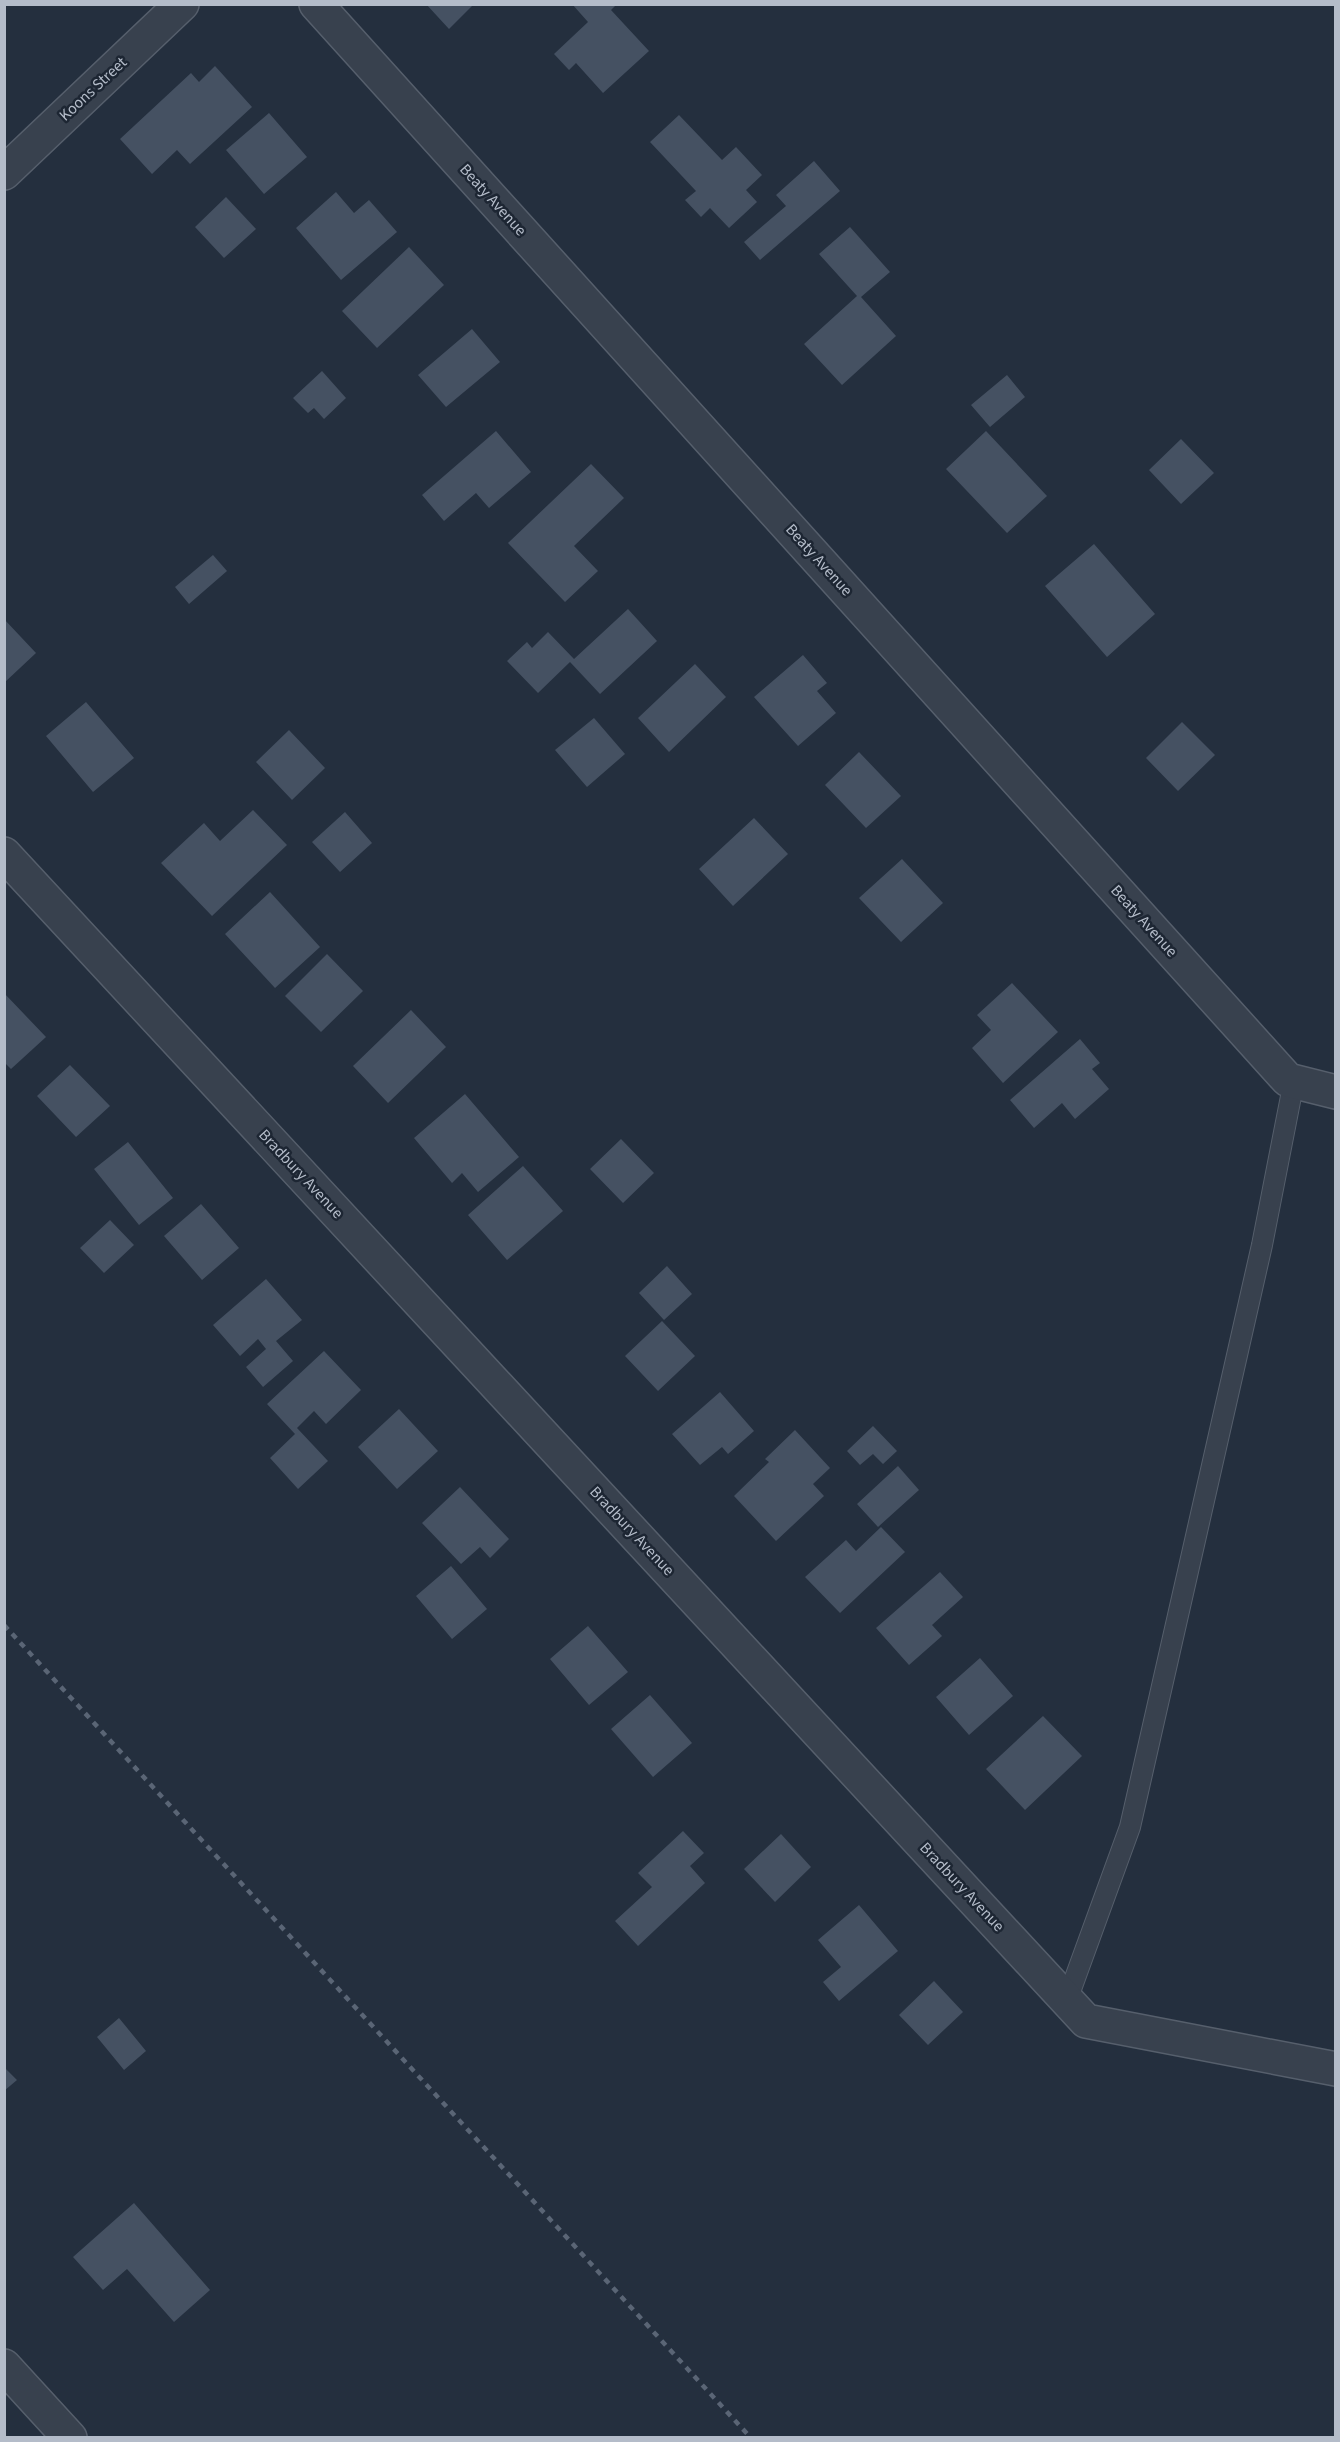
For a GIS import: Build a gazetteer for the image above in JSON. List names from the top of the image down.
{
  "streets": {
    "street": ["Koons Street", "Beaty Avenue", "Bradbury Avenue"]
  }
}
